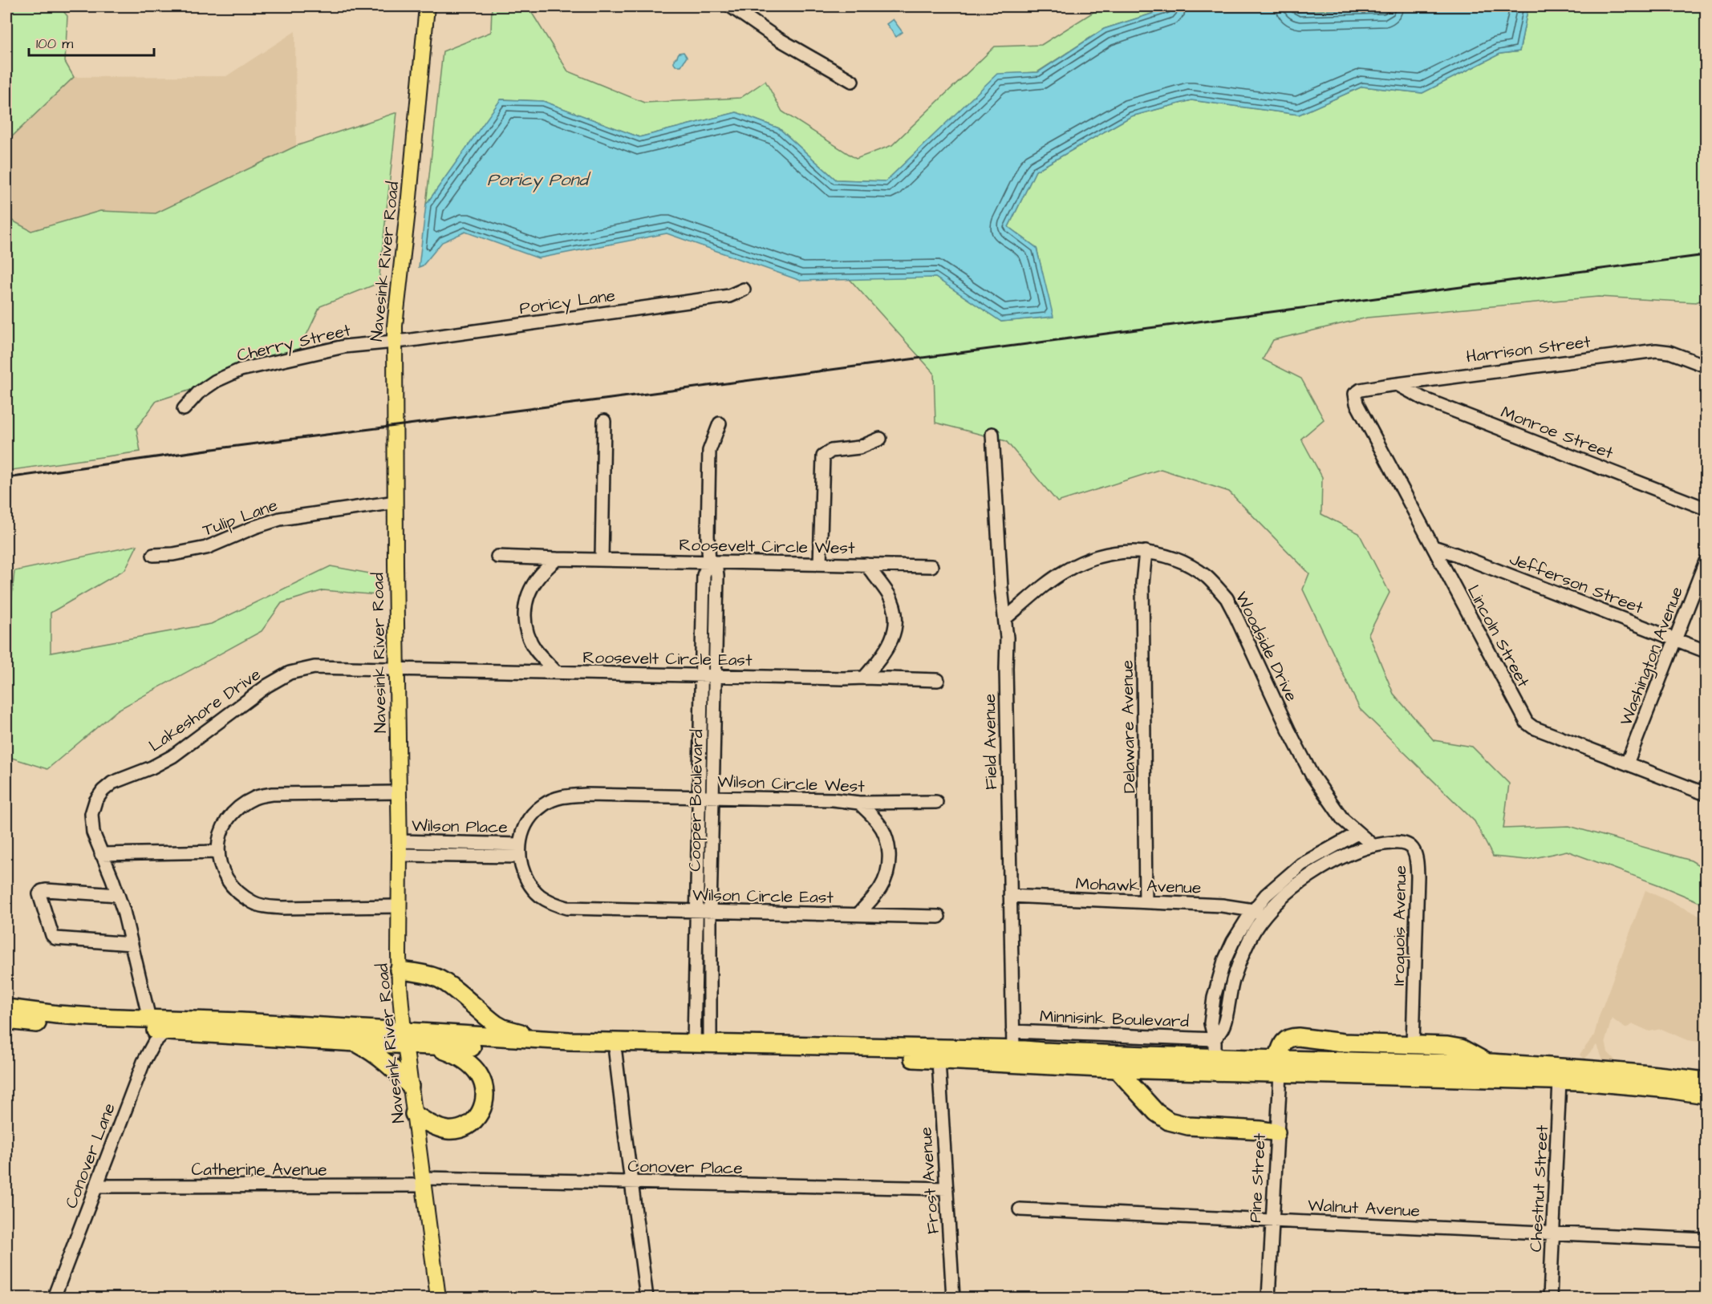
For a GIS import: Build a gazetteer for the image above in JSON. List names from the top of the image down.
{
  "streets": {
    "main road": ["Navesink River Road"],
    "street": [
      "Poricy Lane",
      "Cherry Street",
      "Harrison Street",
      "Monroe Street",
      "Tulip Lane",
      "Roosevelt Circle West",
      "Jefferson Street",
      "Lincoln Street",
      "Woodside Drive",
      "Washington Avenue",
      "Roosevelt Circle East",
      "Lakeshore Drive",
      "Delaware Avenue",
      "Field Avenue",
      "Wilson Circle West",
      "Cooper Boulevard",
      "Wilson Place",
      "Mohawk Avenue",
      "Wilson Circle East",
      "Iroquois Avenue",
      "Minnisink Boulevard",
      "Conover Lane",
      "Conover Place",
      "Catherine Avenue",
      "Pine Street",
      "Frost Avenue",
      "Chestnut Street",
      "Walnut Avenue"
    ]
  },
  "crossings": [
    ["Navesink River Road", "Poricy Lane"],
    ["Navesink River Road", "Cherry Street"],
    ["Navesink River Road", "Tulip Lane"],
    ["Navesink River Road", "Roosevelt Circle East"],
    ["Navesink River Road", "Lakeshore Drive"],
    ["Navesink River Road", "Wilson Place"],
    ["Navesink River Road", "Conover Place"],
    ["Navesink River Road", "Catherine Avenue"],
    ["Poricy Lane", "Cherry Street"],
    ["Harrison Street", "Monroe Street"],
    ["Harrison Street", "Lincoln Street"],
    ["Roosevelt Circle West", "Cooper Boulevard"],
    ["Jefferson Street", "Lincoln Street"],
    ["Jefferson Street", "Washington Avenue"],
    ["Lincoln Street", "Washington Avenue"],
    ["Woodside Drive", "Delaware Avenue"],
    ["Woodside Drive", "Field Avenue"],
    ["Woodside Drive", "Iroquois Avenue"],
    ["Roosevelt Circle East", "Lakeshore Drive"],
    ["Roosevelt Circle East", "Cooper Boulevard"],
    ["Delaware Avenue", "Mohawk Avenue"],
    ["Field Avenue", "Mohawk Avenue"],
    ["Field Avenue", "Minnisink Boulevard"],
    ["Wilson Circle West", "Cooper Boulevard"],
    ["Wilson Circle West", "Wilson Place"],
    ["Wilson Circle West", "Wilson Circle East"],
    ["Cooper Boulevard", "Wilson Circle East"],
    ["Wilson Place", "Wilson Circle East"],
    ["Conover Lane", "Catherine Avenue"],
    ["Conover Place", "Catherine Avenue"],
    ["Conover Place", "Frost Avenue"],
    ["Pine Street", "Walnut Avenue"],
    ["Chestnut Street", "Walnut Avenue"]
  ],
  "water": ["Poricy Pond"],
  "scale_bar": "100 m"
}
